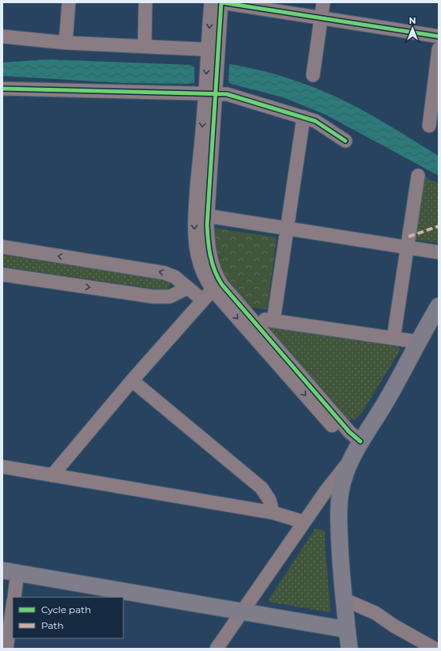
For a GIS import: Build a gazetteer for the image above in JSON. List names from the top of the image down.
{
  "legend": ["Cycle path", "Path"],
  "north": "top"
}
